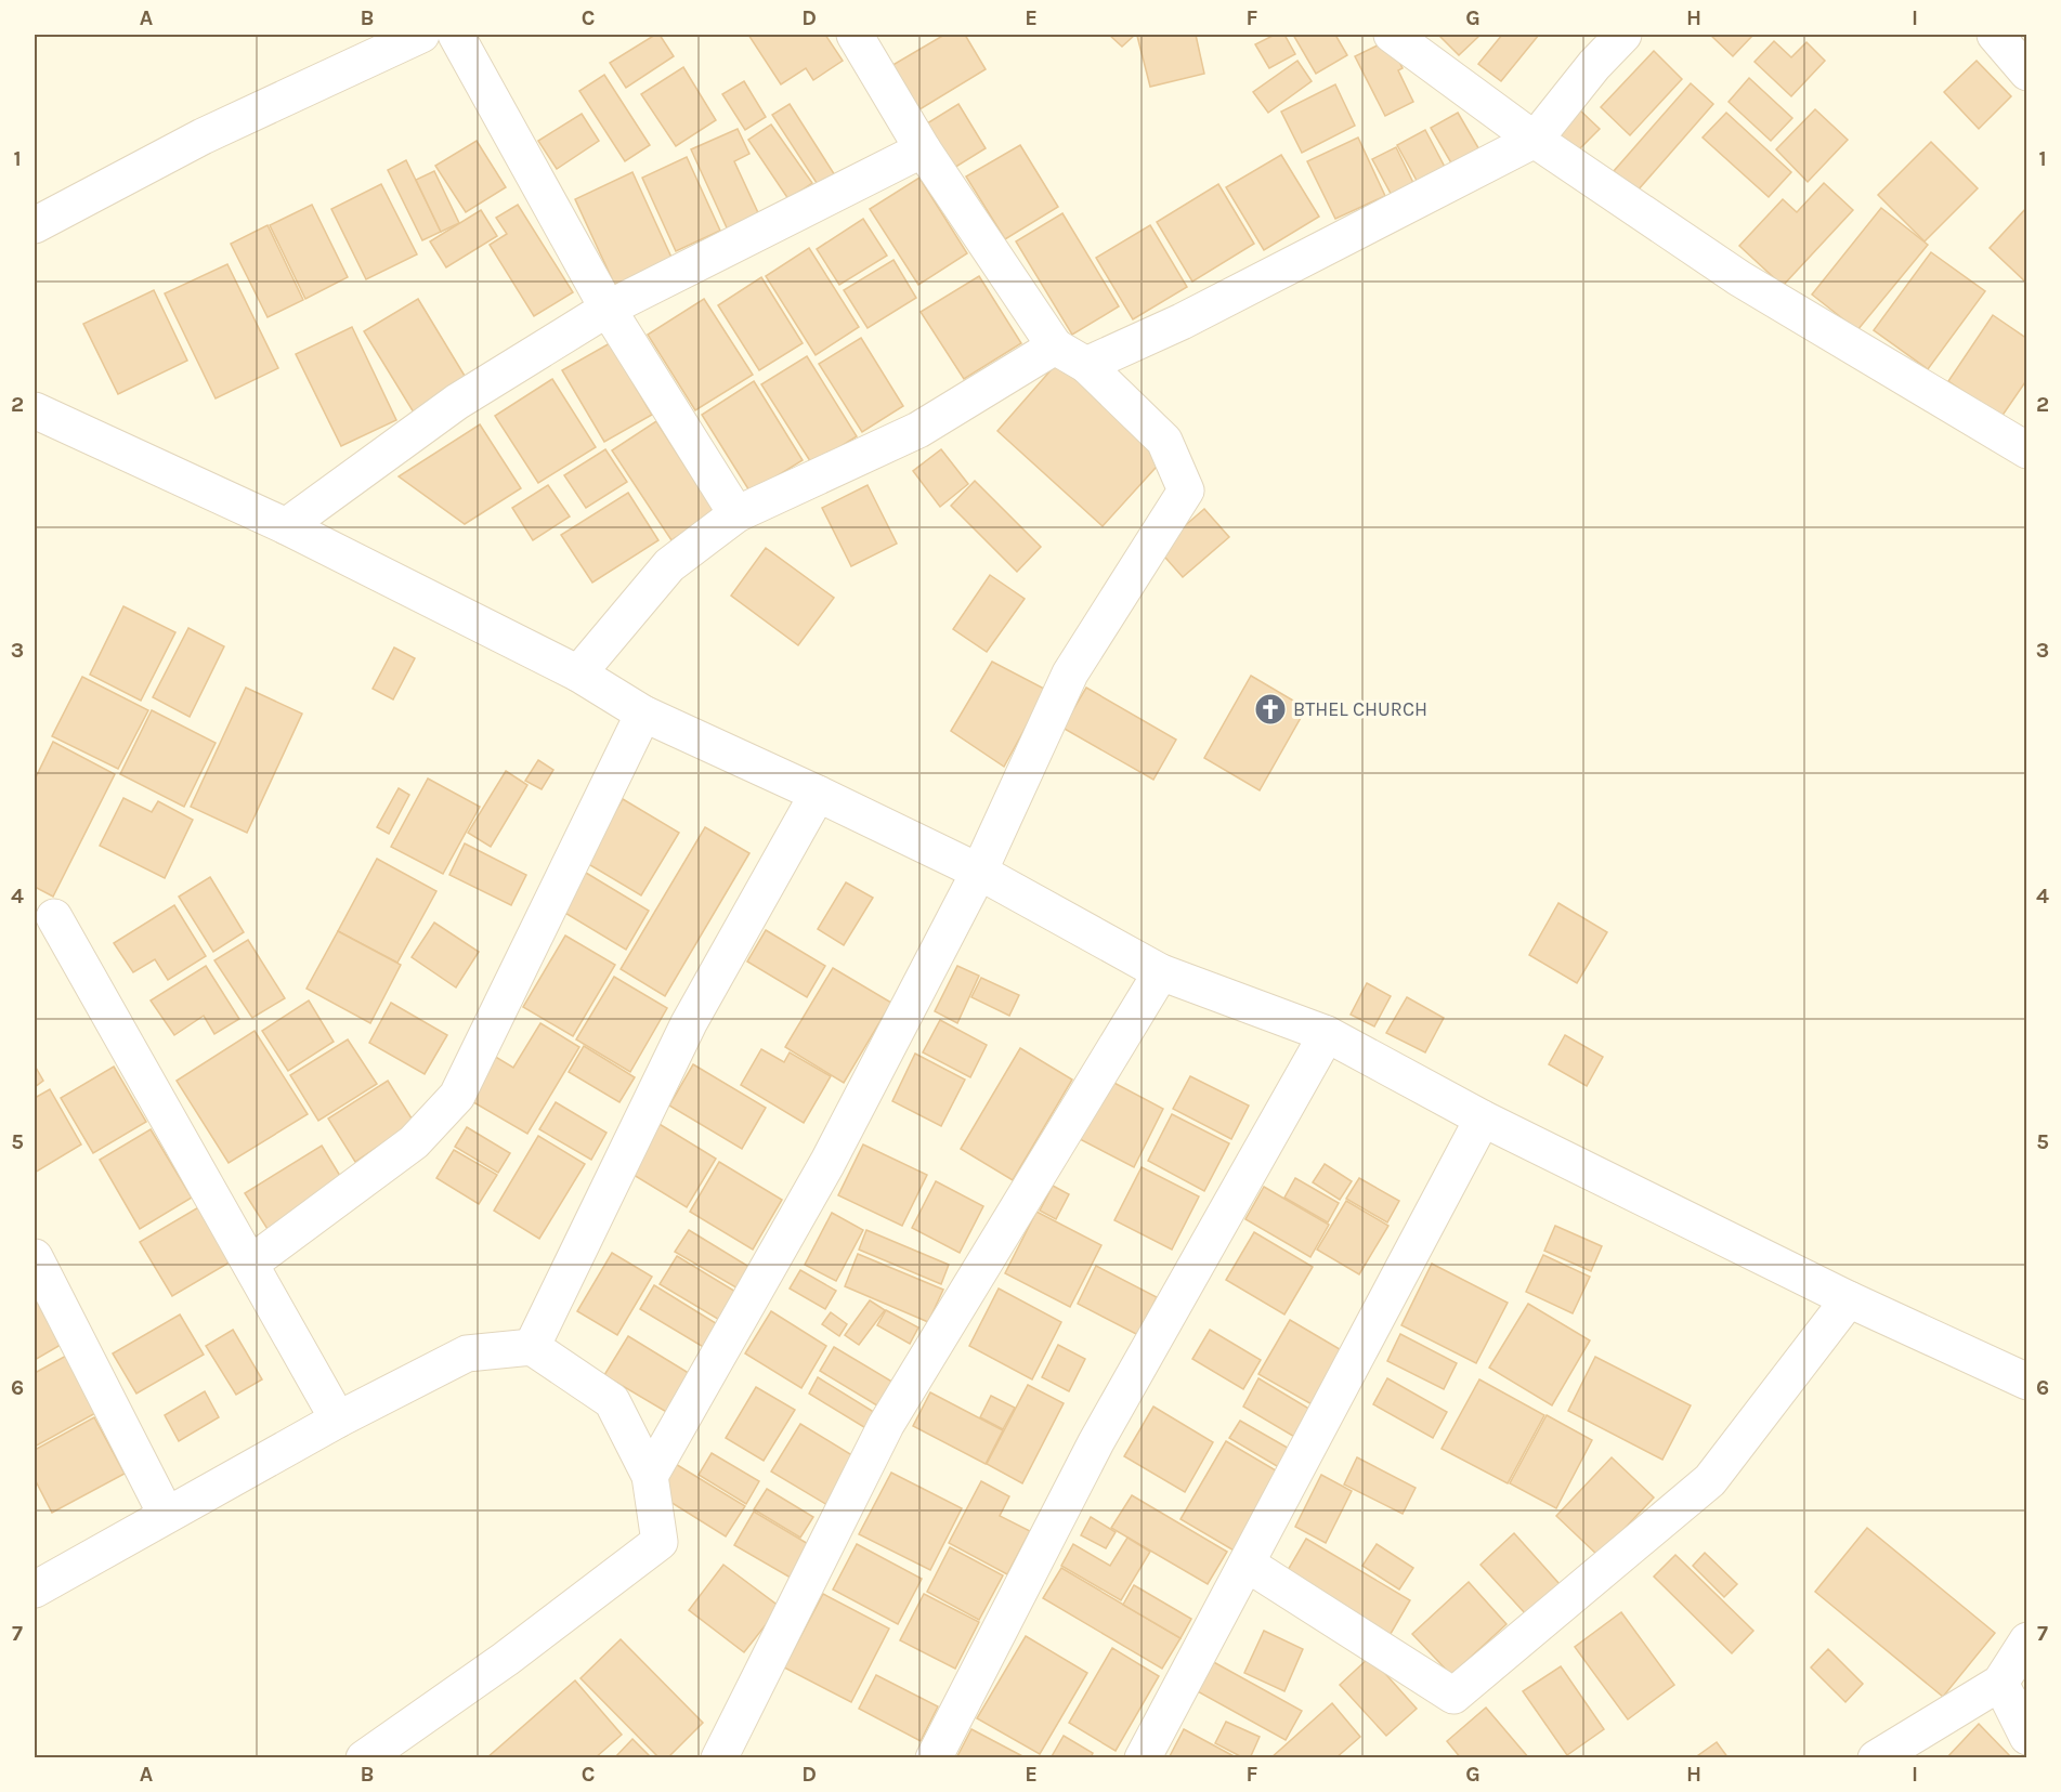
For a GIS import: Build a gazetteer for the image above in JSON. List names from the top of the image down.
{
  "places": {
    "church": ["BTHEL CHURCH"]
  },
  "grid": {
    "columns": [
      "A",
      "B",
      "C",
      "D",
      "E",
      "F",
      "G",
      "H",
      "I"
    ],
    "rows": [
      "1",
      "2",
      "3",
      "4",
      "5",
      "6",
      "7"
    ]
  }
}
